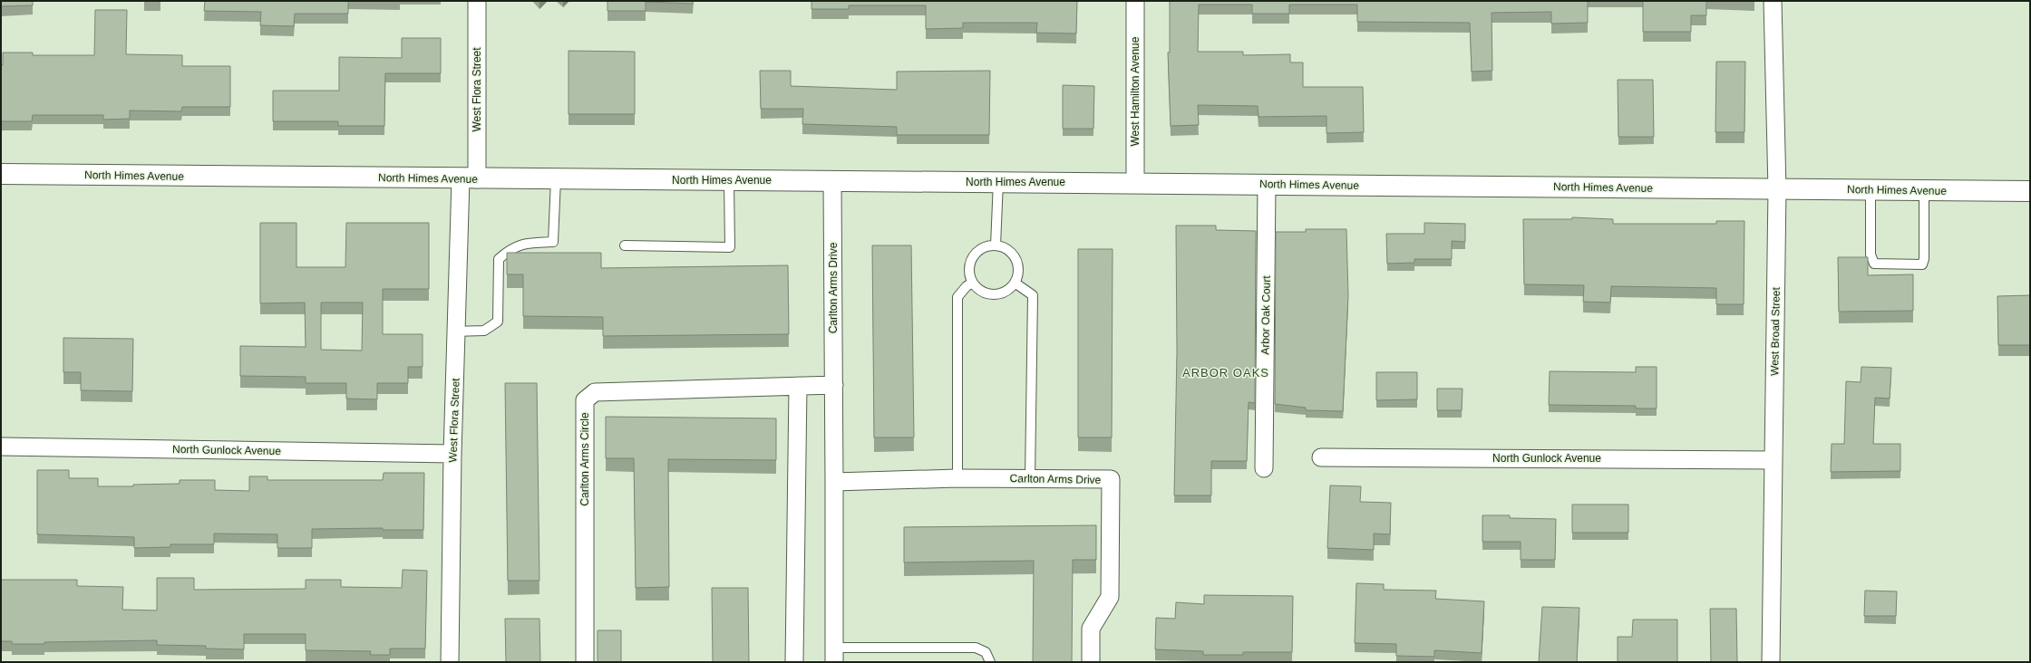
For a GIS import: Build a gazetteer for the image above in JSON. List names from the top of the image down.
{
  "streets": {
    "street": [
      "West Flora Street",
      "West Hamilton Avenue",
      "North Himes Avenue",
      "Carlton Arms Drive",
      "Arbor Oak Court",
      "West Broad Street",
      "North Gunlock Avenue",
      "Carlton Arms Circle"
    ]
  },
  "crossings": [
    ["West Flora Street", "North Himes Avenue"],
    ["West Flora Street", "North Gunlock Avenue"],
    ["West Hamilton Avenue", "North Himes Avenue"],
    ["North Himes Avenue", "Carlton Arms Drive"],
    ["North Himes Avenue", "Arbor Oak Court"],
    ["North Himes Avenue", "West Broad Street"],
    ["Carlton Arms Drive", "Carlton Arms Circle"],
    ["West Broad Street", "North Gunlock Avenue"]
  ],
  "districts": ["ARBOR OAKS"]
}
